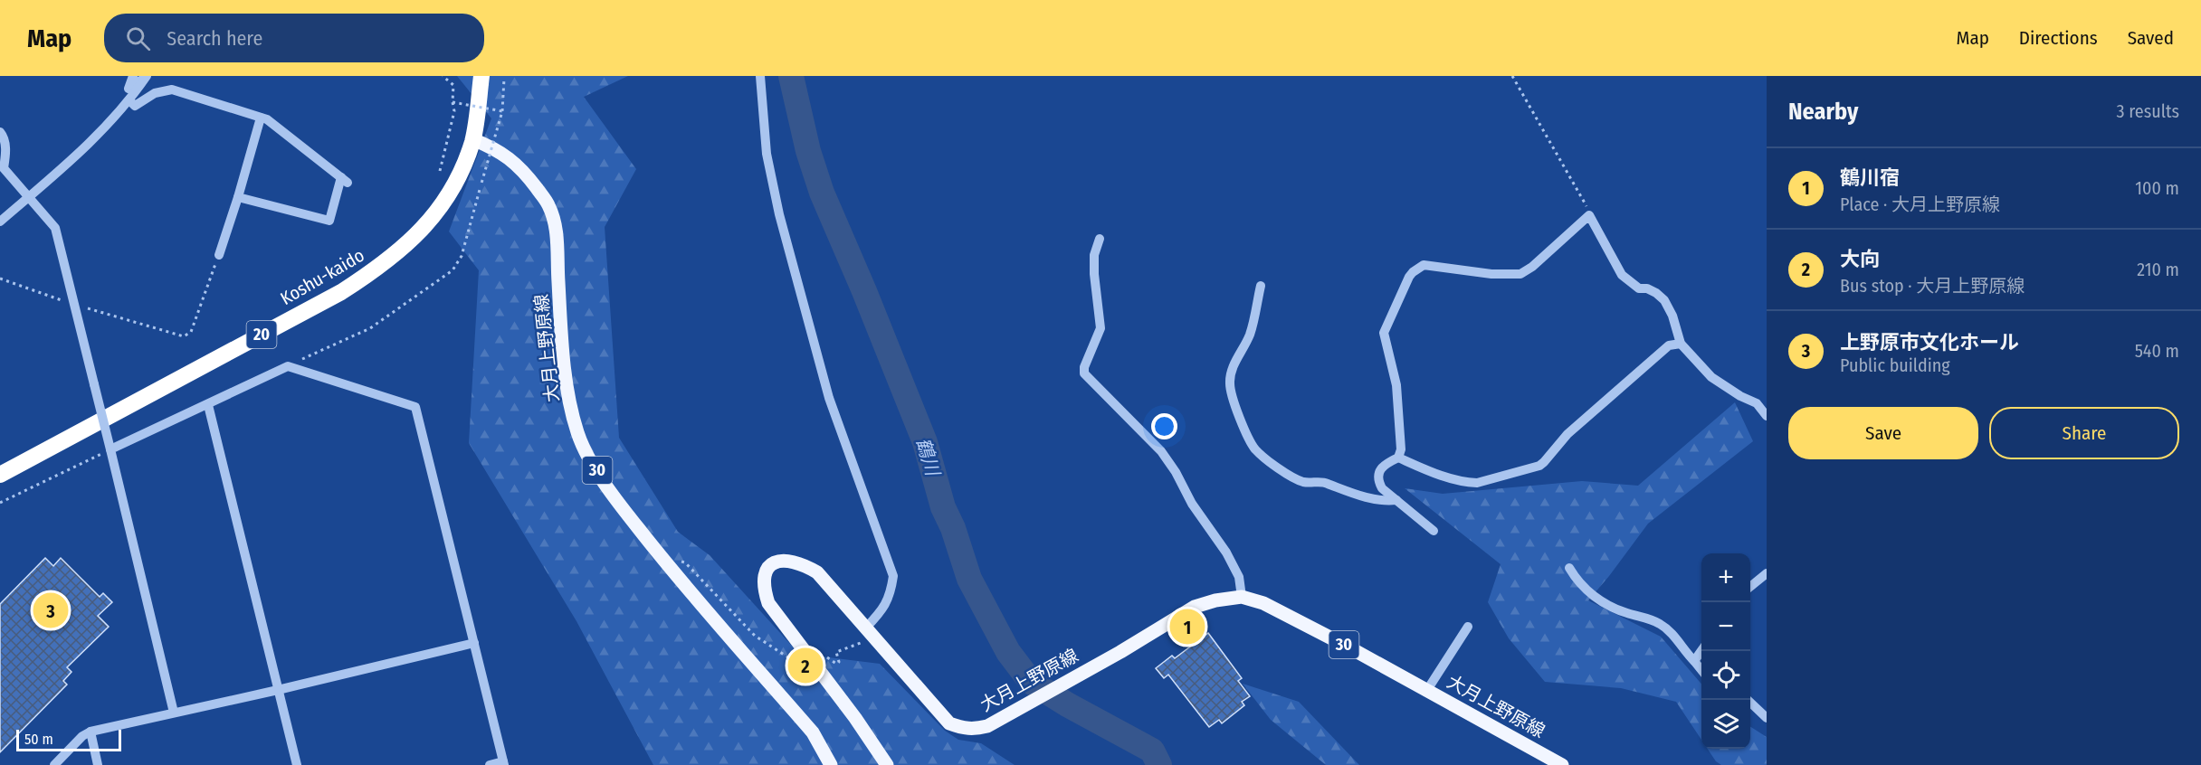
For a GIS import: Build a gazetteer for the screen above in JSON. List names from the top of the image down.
{
  "streets": {
    "highway": ["Koshu-kaido", "20"],
    "main road": ["大月上野原線", "30"]
  },
  "crossings": [
    ["Koshu-kaido", "大月上野原線"]
  ],
  "water": ["鶴川"],
  "scale_bar": "50 m",
  "page": {
    "header": "Map",
    "search": "Search here",
    "nav": ["Map", "Directions", "Saved"],
    "heading": ["Nearby", "3 results"],
    "list": [
      {
        "mark": "1",
        "name": "鶴川宿",
        "note": "Place · 大月上野原線",
        "value": "100 m"
      },
      {
        "mark": "2",
        "name": "大向",
        "note": "Bus stop · 大月上野原線",
        "value": "210 m"
      },
      {
        "mark": "3",
        "name": "上野原市文化ホール",
        "note": "Public building",
        "value": "540 m"
      }
    ],
    "buttons": ["Save", "Share"],
    "map_buttons": ["+", "−"],
    "pins": ["3", "1", "2"],
    "scale": "50 m"
  }
}
